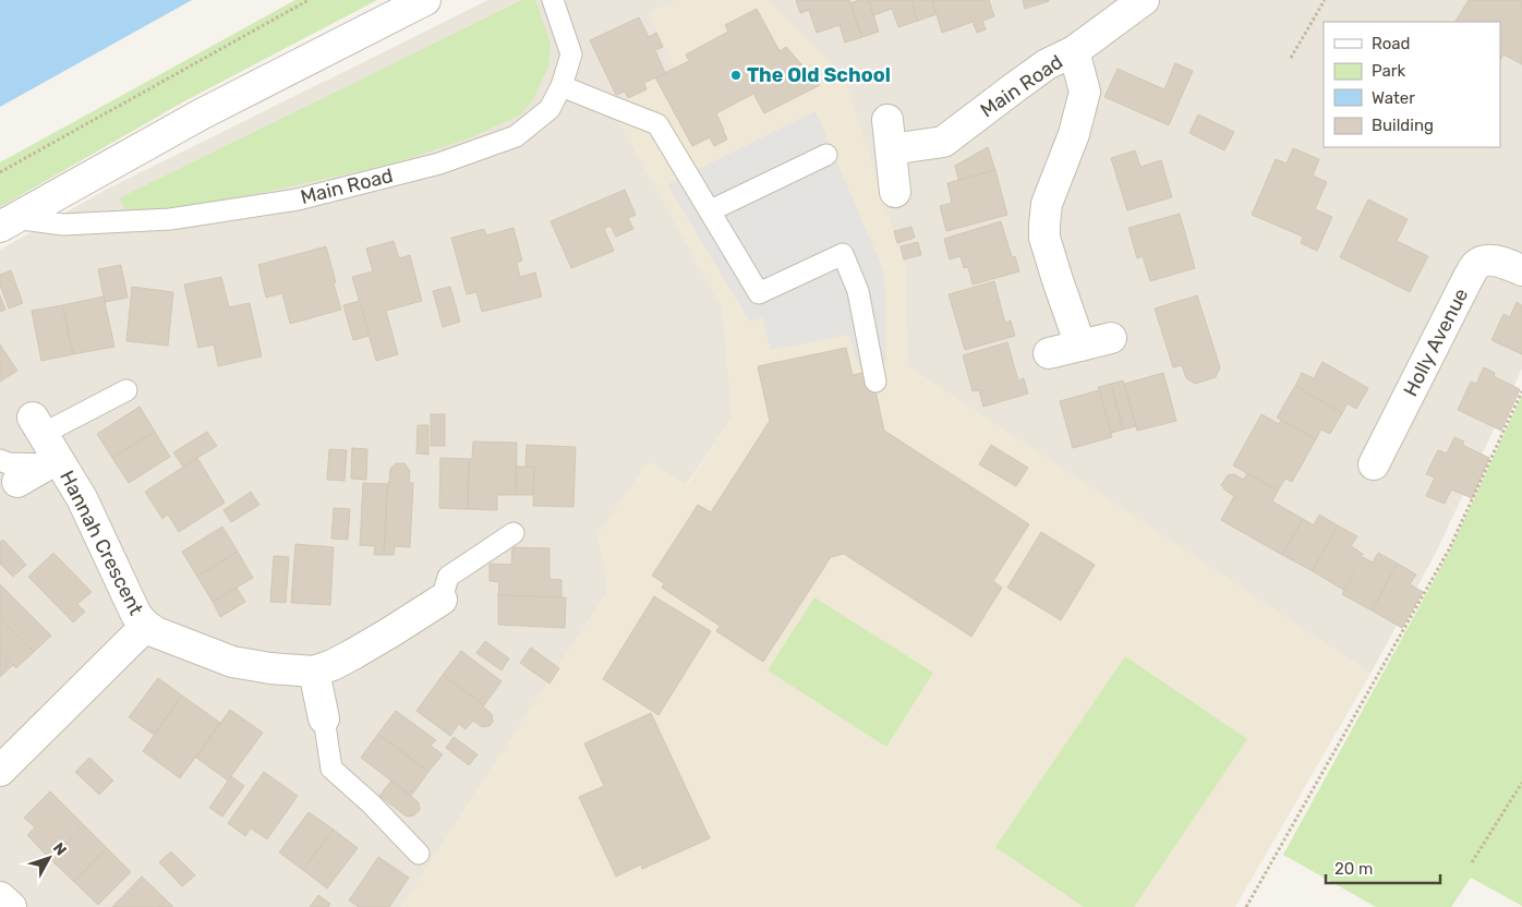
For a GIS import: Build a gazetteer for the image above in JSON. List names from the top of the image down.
{
  "streets": {
    "street": ["Main Road", "Holly Avenue", "Hannah Crescent"]
  },
  "places": ["The Old School"],
  "legend": [
    "Road",
    "Park",
    "Water",
    "Building"
  ],
  "scale_bar": "20 m",
  "north": "top right"
}
